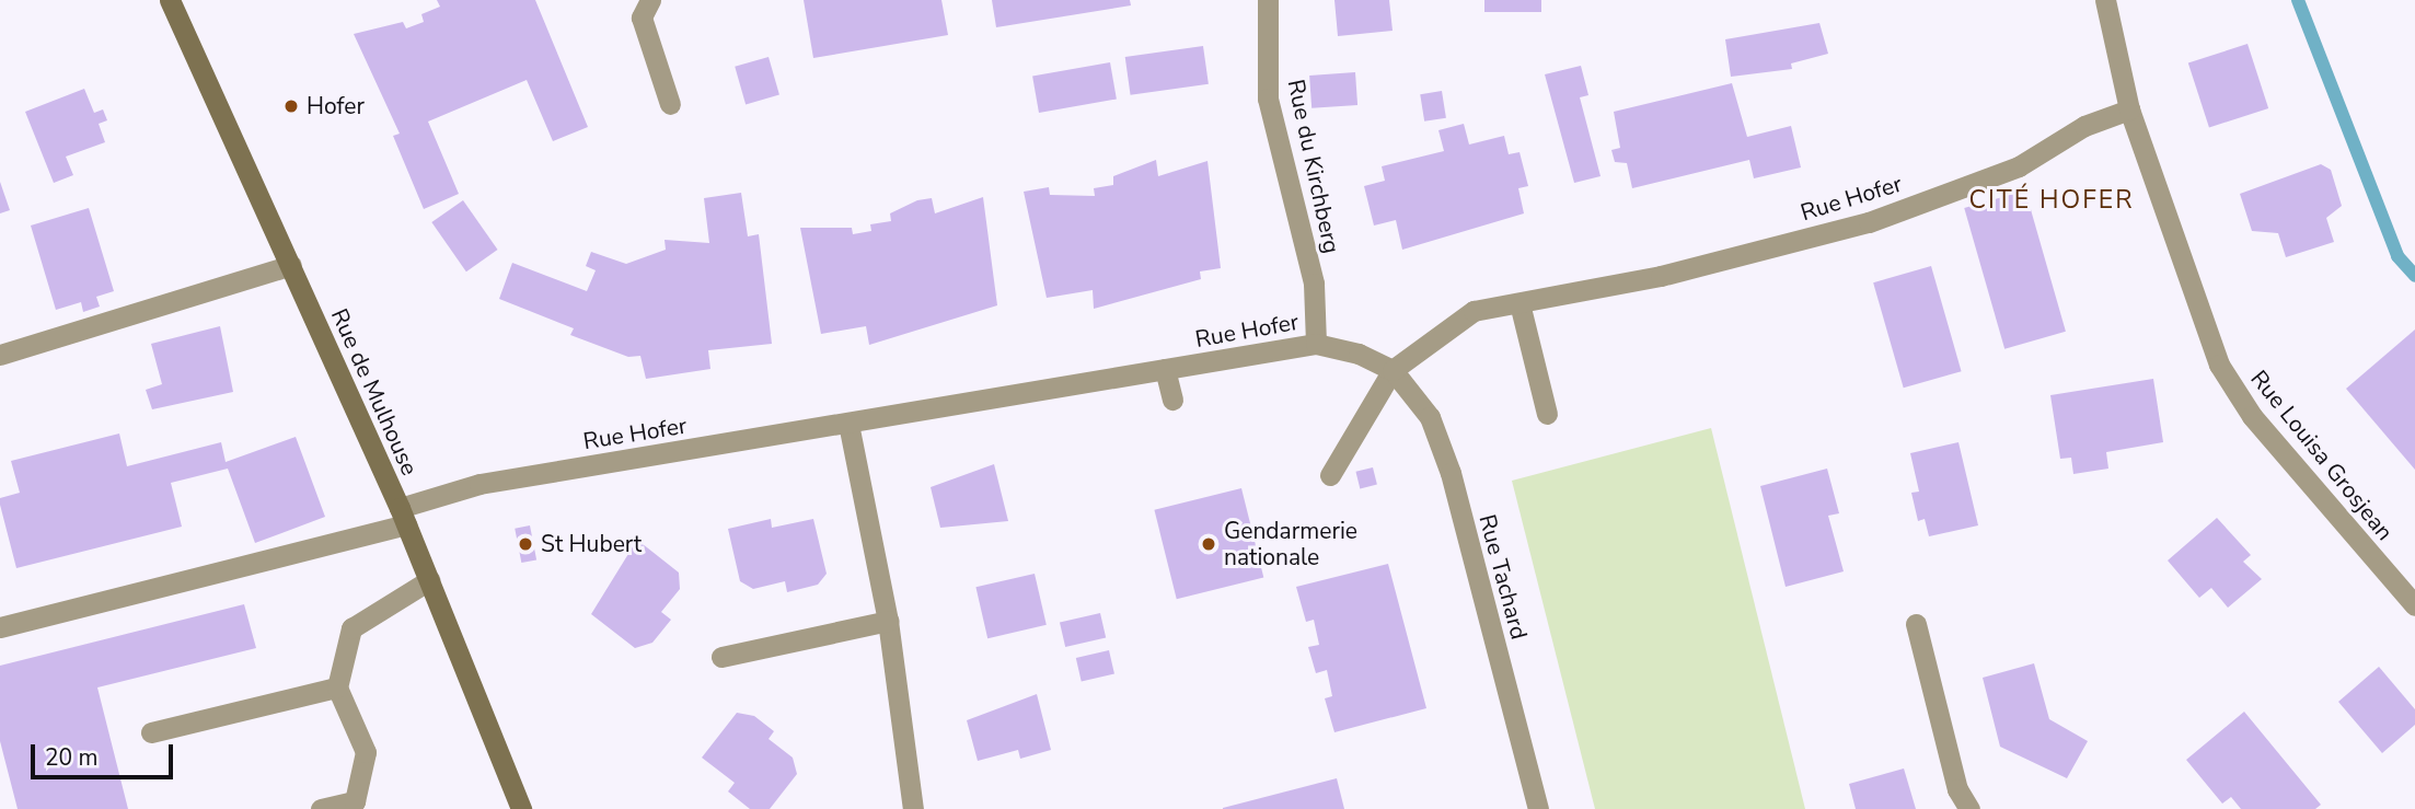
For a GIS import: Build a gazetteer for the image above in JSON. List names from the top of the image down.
{
  "streets": {
    "main road": ["Rue de Mulhouse"],
    "street": [
      "Rue du Kirchberg",
      "Rue Hofer",
      "Rue Louisa Grosjean",
      "Rue Tachard"
    ]
  },
  "crossings": [
    ["Rue du Kirchberg", "Rue Hofer"],
    ["Rue Hofer", "Rue de Mulhouse"],
    ["Rue Hofer", "Rue Louisa Grosjean"],
    ["Rue Hofer", "Rue Tachard"]
  ],
  "districts": ["CITÉ HOFER"],
  "places": ["Hofer", "St Hubert", "Gendarmerie nationale"],
  "scale_bar": "20 m"
}
